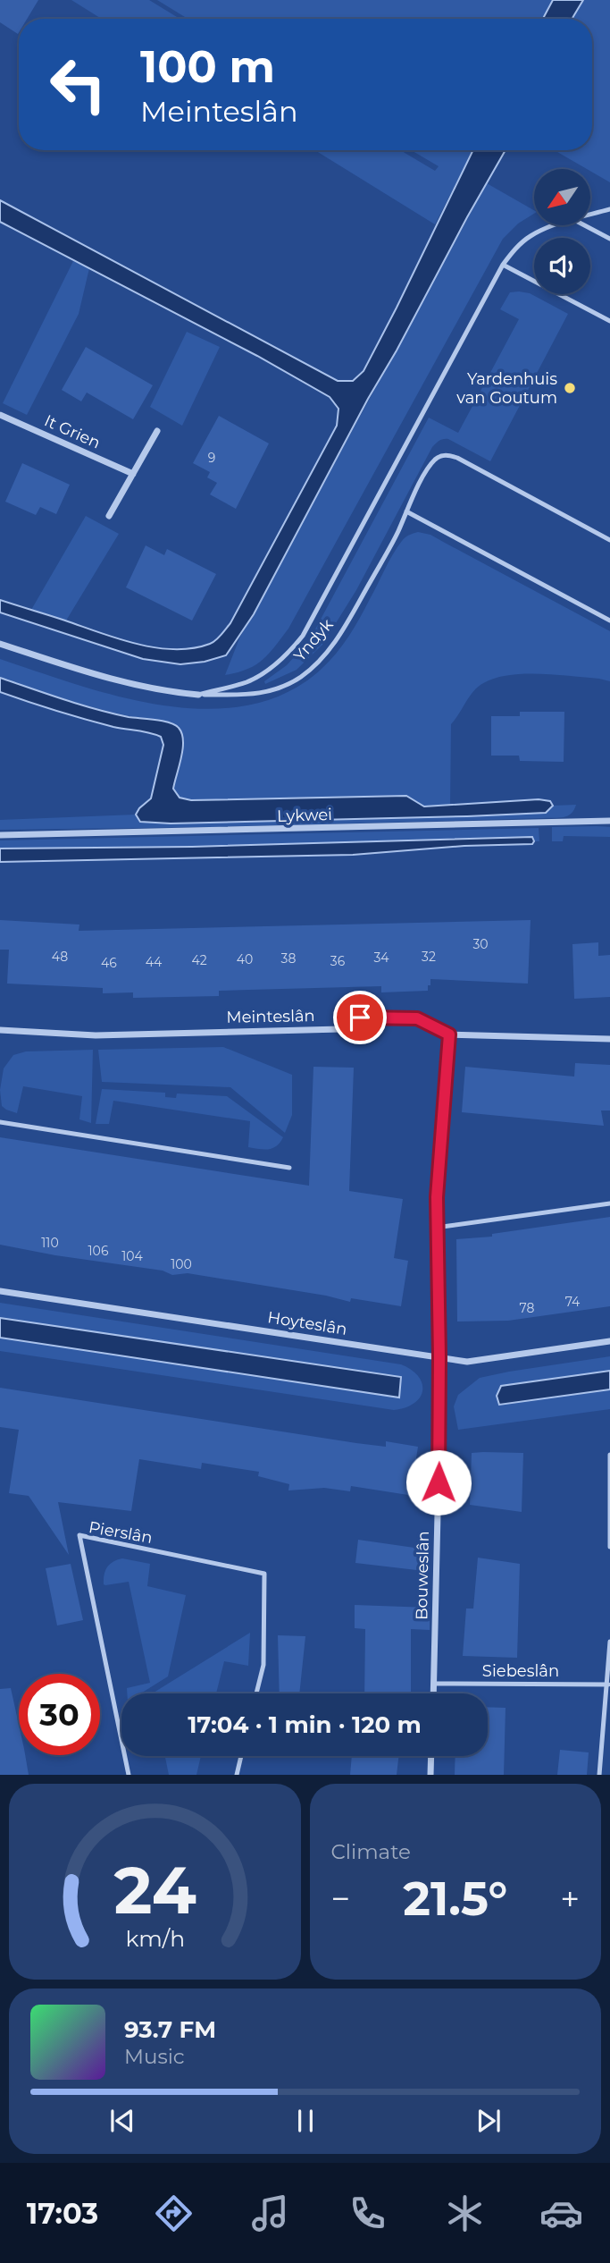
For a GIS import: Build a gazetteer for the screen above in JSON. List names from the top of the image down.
{
  "streets": {
    "street": [
      "It Grien",
      "Yndyk",
      "Lykwei",
      "Meinteslân",
      "Hoyteslân",
      "Bouweslân"
    ],
    "lane": ["Pierslân", "Siebeslân"]
  },
  "crossings": [
    ["Meinteslân", "Bouweslân"],
    ["Hoyteslân", "Bouweslân"],
    ["Bouweslân", "Siebeslân"]
  ],
  "places": ["Yardenhuis van Goutum"],
  "house_numbers": [
    "9",
    "30",
    "48",
    "32",
    "34",
    "38",
    "40",
    "42",
    "36",
    "44",
    "46",
    "110",
    "106",
    "104",
    "100",
    "74",
    "78"
  ],
  "north": "bottom left",
  "page": {
    "turn": ["100 m", "Meinteslân"],
    "limit": "30",
    "trip": "17:04 · 1 min · 120 m",
    "tile": "Climate",
    "heat": ["−", "21.5°", "+"],
    "song": ["93.7 FM", "Music"],
    "tabs": "17:03",
    "gauge": ["24", "km/h"]
  }
}
